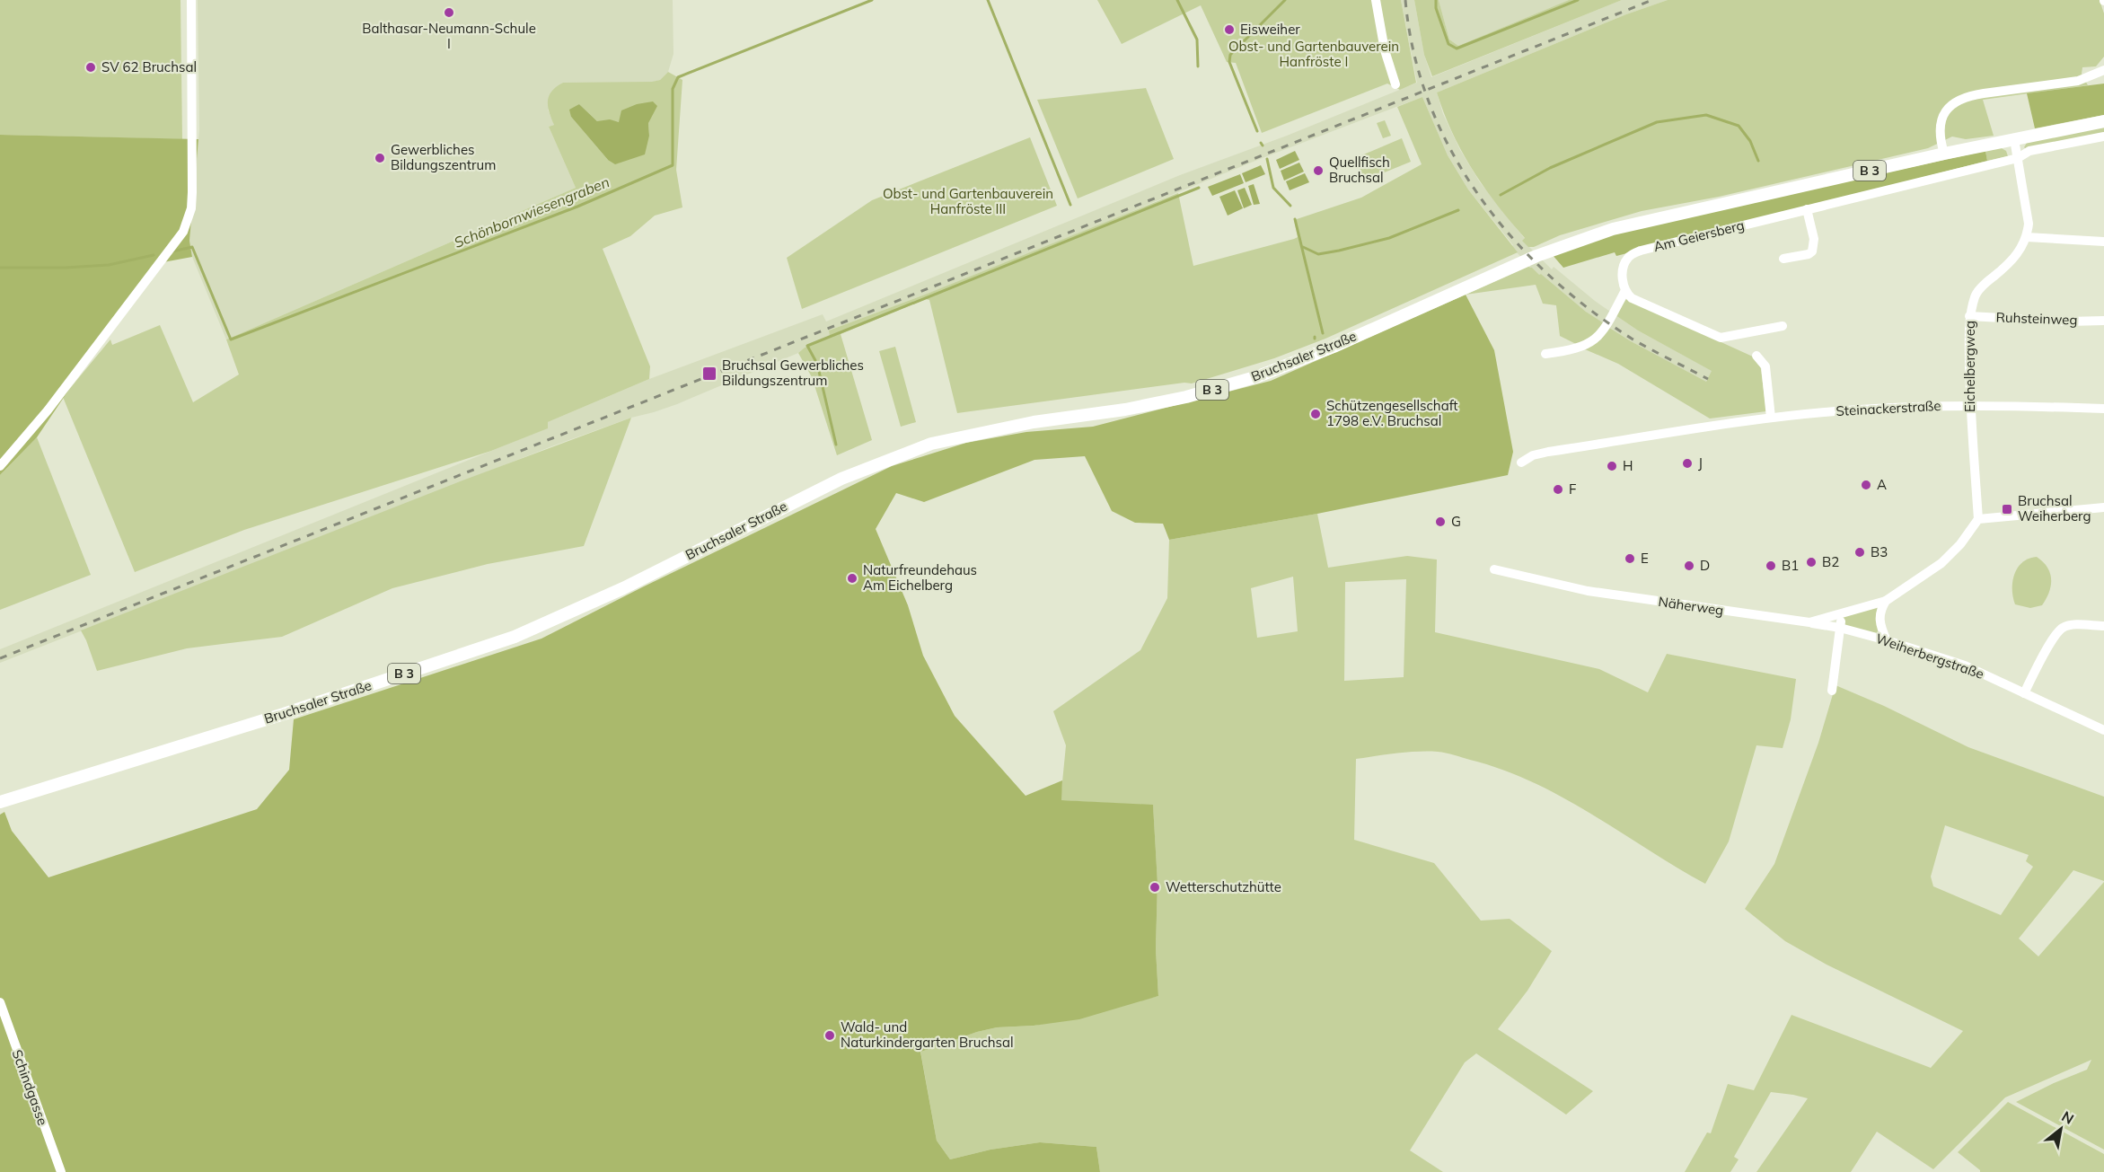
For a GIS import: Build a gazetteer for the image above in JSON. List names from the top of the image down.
{
  "streets": {
    "main road": ["B 3", "Bruchsaler Straße"],
    "street": [
      "Am Geiersberg",
      "Ruhsteinweg",
      "Eichelbergweg",
      "Steinackerstraße",
      "Näherweg",
      "Weiherbergstraße",
      "Schindgasse"
    ]
  },
  "crossings": [
    ["B 3", "Bruchsaler Straße"],
    ["Ruhsteinweg", "Eichelbergweg"],
    ["Eichelbergweg", "Steinackerstraße"],
    ["Eichelbergweg", "Näherweg"],
    ["Näherweg", "Weiherbergstraße"]
  ],
  "water": ["Schönbornwiesengraben"],
  "parks": ["Obst- und Gartenbauverein Hanfröste I", "Obst- und Gartenbauverein Hanfröste III"],
  "places": {
    "other": [
      "Balthasar-Neumann-Schule I",
      "Eisweiher",
      "SV 62 Bruchsal",
      "Gewerbliches Bildungszentrum",
      "Quellfisch Bruchsal",
      "Schützengesellschaft 1798 e.V. Bruchsal",
      "J",
      "H",
      "A",
      "F",
      "G",
      "B3",
      "E",
      "B2",
      "D",
      "B1",
      "Naturfreundehaus Am Eichelberg",
      "Wetterschutzhütte",
      "Wald- und Naturkindergarten Bruchsal"
    ],
    "transit": ["Bruchsal Gewerbliches Bildungszentrum", "Bruchsal Weiherberg"]
  },
  "north": "top right"
}
